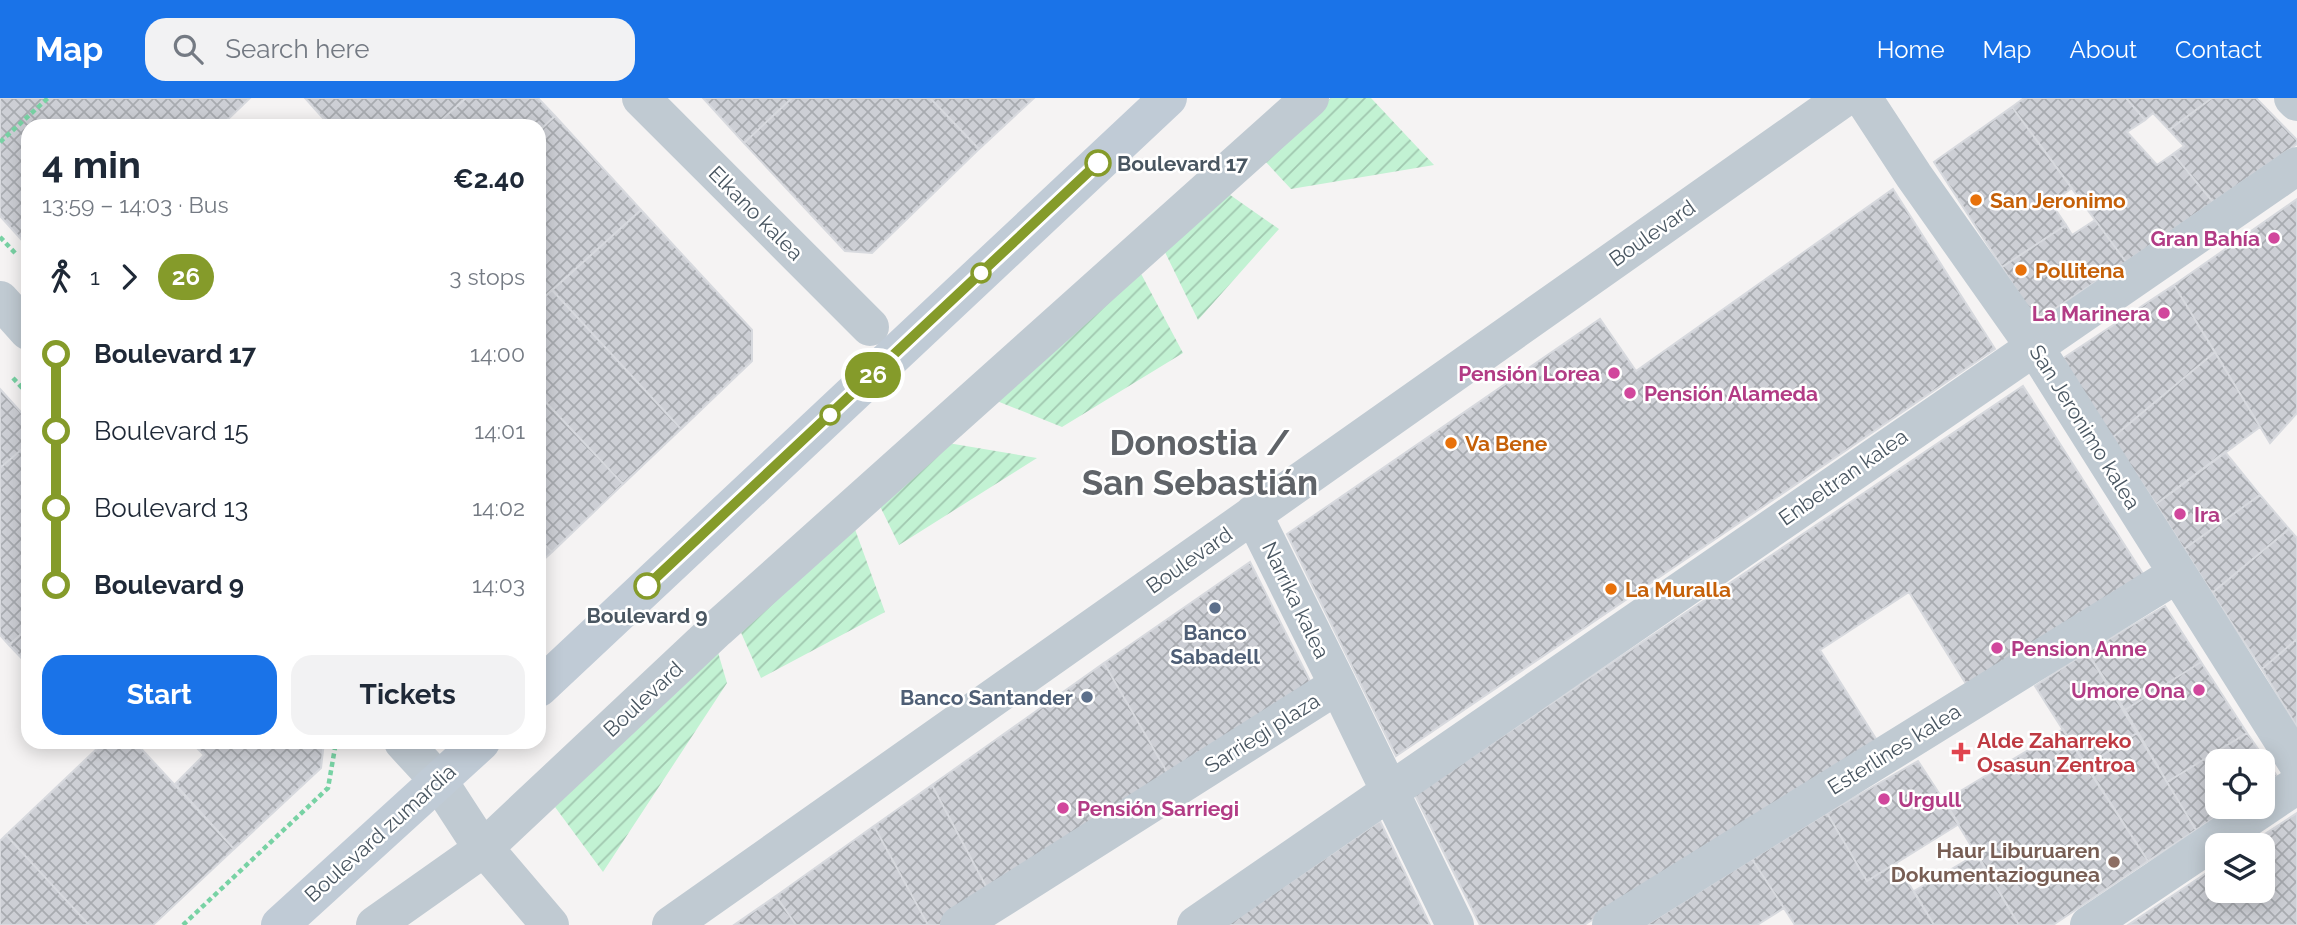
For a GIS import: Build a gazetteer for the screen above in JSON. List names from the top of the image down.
{
  "streets": {
    "main road": ["Boulevard zumardia"],
    "street": [
      "Elkano kalea",
      "Boulevard",
      "San Jeronimo kalea",
      "Enbeltran kalea",
      "Narrika kalea",
      "Sarriegi plaza",
      "Esterlines kalea"
    ]
  },
  "crossings": [
    ["Boulevard", "Narrika kalea"],
    ["San Jeronimo kalea", "Enbeltran kalea"],
    ["San Jeronimo kalea", "Esterlines kalea"],
    ["Enbeltran kalea", "Sarriegi plaza"],
    ["Narrika kalea", "Sarriegi plaza"]
  ],
  "districts": ["Donostia / San Sebastián"],
  "places": {
    "other": [
      "Boulevard 17",
      "San Jeronimo",
      "Gran Bahía",
      "Pollitena",
      "La Marinera",
      "Pensión Lorea",
      "Pensión Alameda",
      "Va Bene",
      "Ira",
      "Boulevard 9",
      "La Muralla",
      "Banco Sabadell",
      "Pension Anne",
      "Umore Ona",
      "Banco Santander",
      "Urgull",
      "Pensión Sarriegi",
      "Haur Liburuaren Dokumentaziogunea"
    ],
    "health": ["Alde Zaharreko Osasun Zentroa"]
  },
  "lines": ["bus line 26"],
  "page": {
    "header": "Map",
    "search": "Search here",
    "nav": [
      "Home",
      "Map",
      "About",
      "Contact"
    ],
    "on_map": "26",
    "heading": ["4 min", "13:59 – 14:03 · Bus", "€2.40"],
    "legs": ["1", "26", "3 stops"],
    "list": [
      {
        "name": "Boulevard 17",
        "value": "14:00"
      },
      {
        "name": "Boulevard 15",
        "value": "14:01"
      },
      {
        "name": "Boulevard 13",
        "value": "14:02"
      },
      {
        "name": "Boulevard 9",
        "value": "14:03"
      }
    ],
    "buttons": ["Start", "Tickets"]
  }
}
